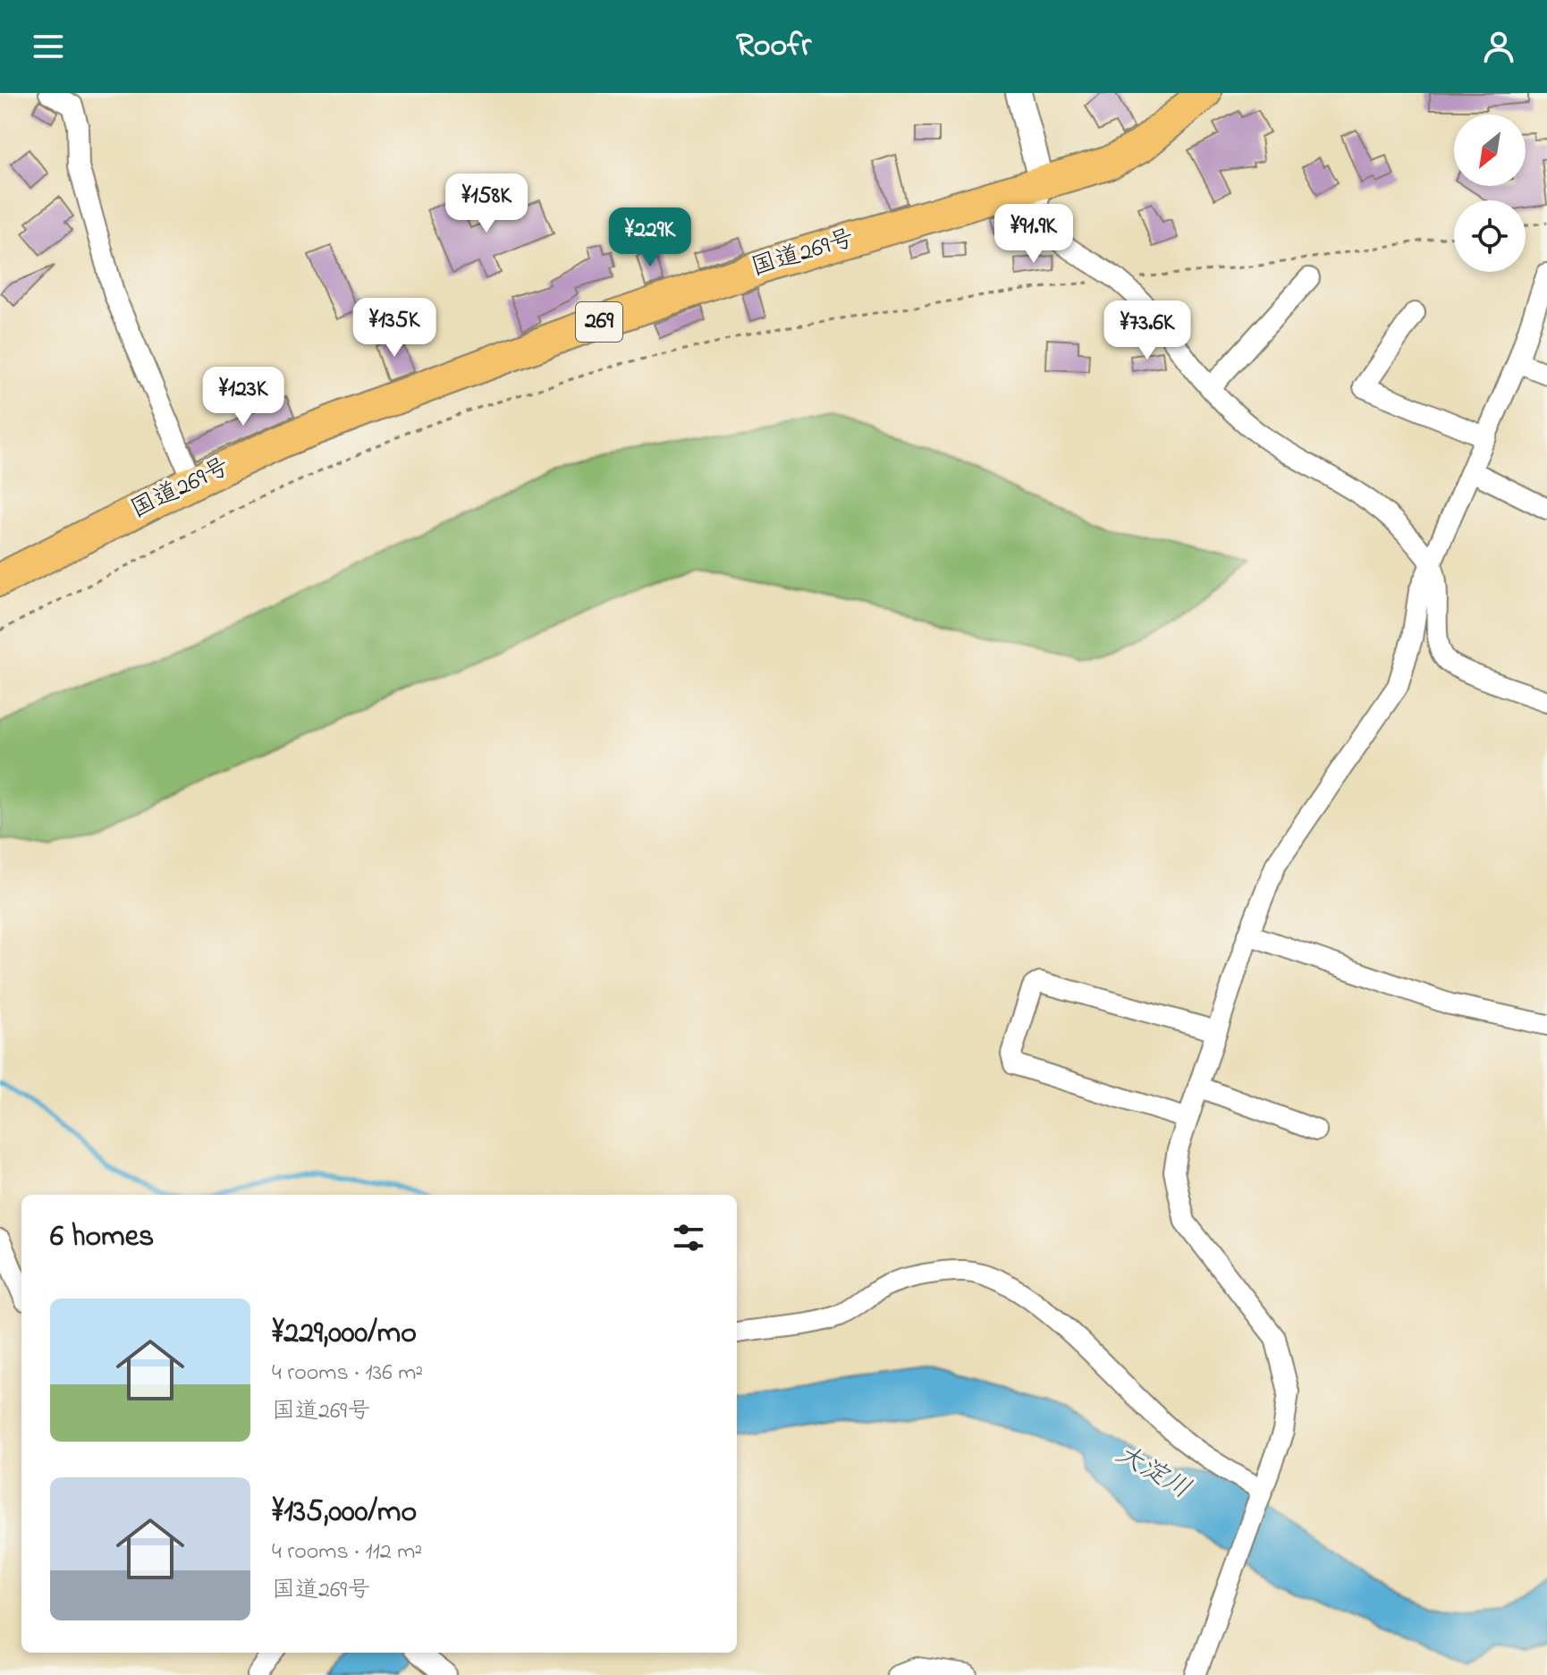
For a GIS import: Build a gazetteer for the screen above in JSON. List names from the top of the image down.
{
  "streets": {
    "highway": ["国道269号", "269"]
  },
  "water": ["大淀川"],
  "north": "bottom left",
  "page": {
    "header": "Roofr",
    "price": [
      "¥158K",
      "¥91.9K",
      "¥229K",
      "¥135K",
      "¥73.6K",
      "¥123K"
    ],
    "heading": "6 homes",
    "list": [
      {
        "name": "¥229,000/mo",
        "note": "4 rooms · 136 m² · 国道269号"
      },
      {
        "name": "¥135,000/mo",
        "note": "4 rooms · 112 m² · 国道269号"
      }
    ]
  }
}
